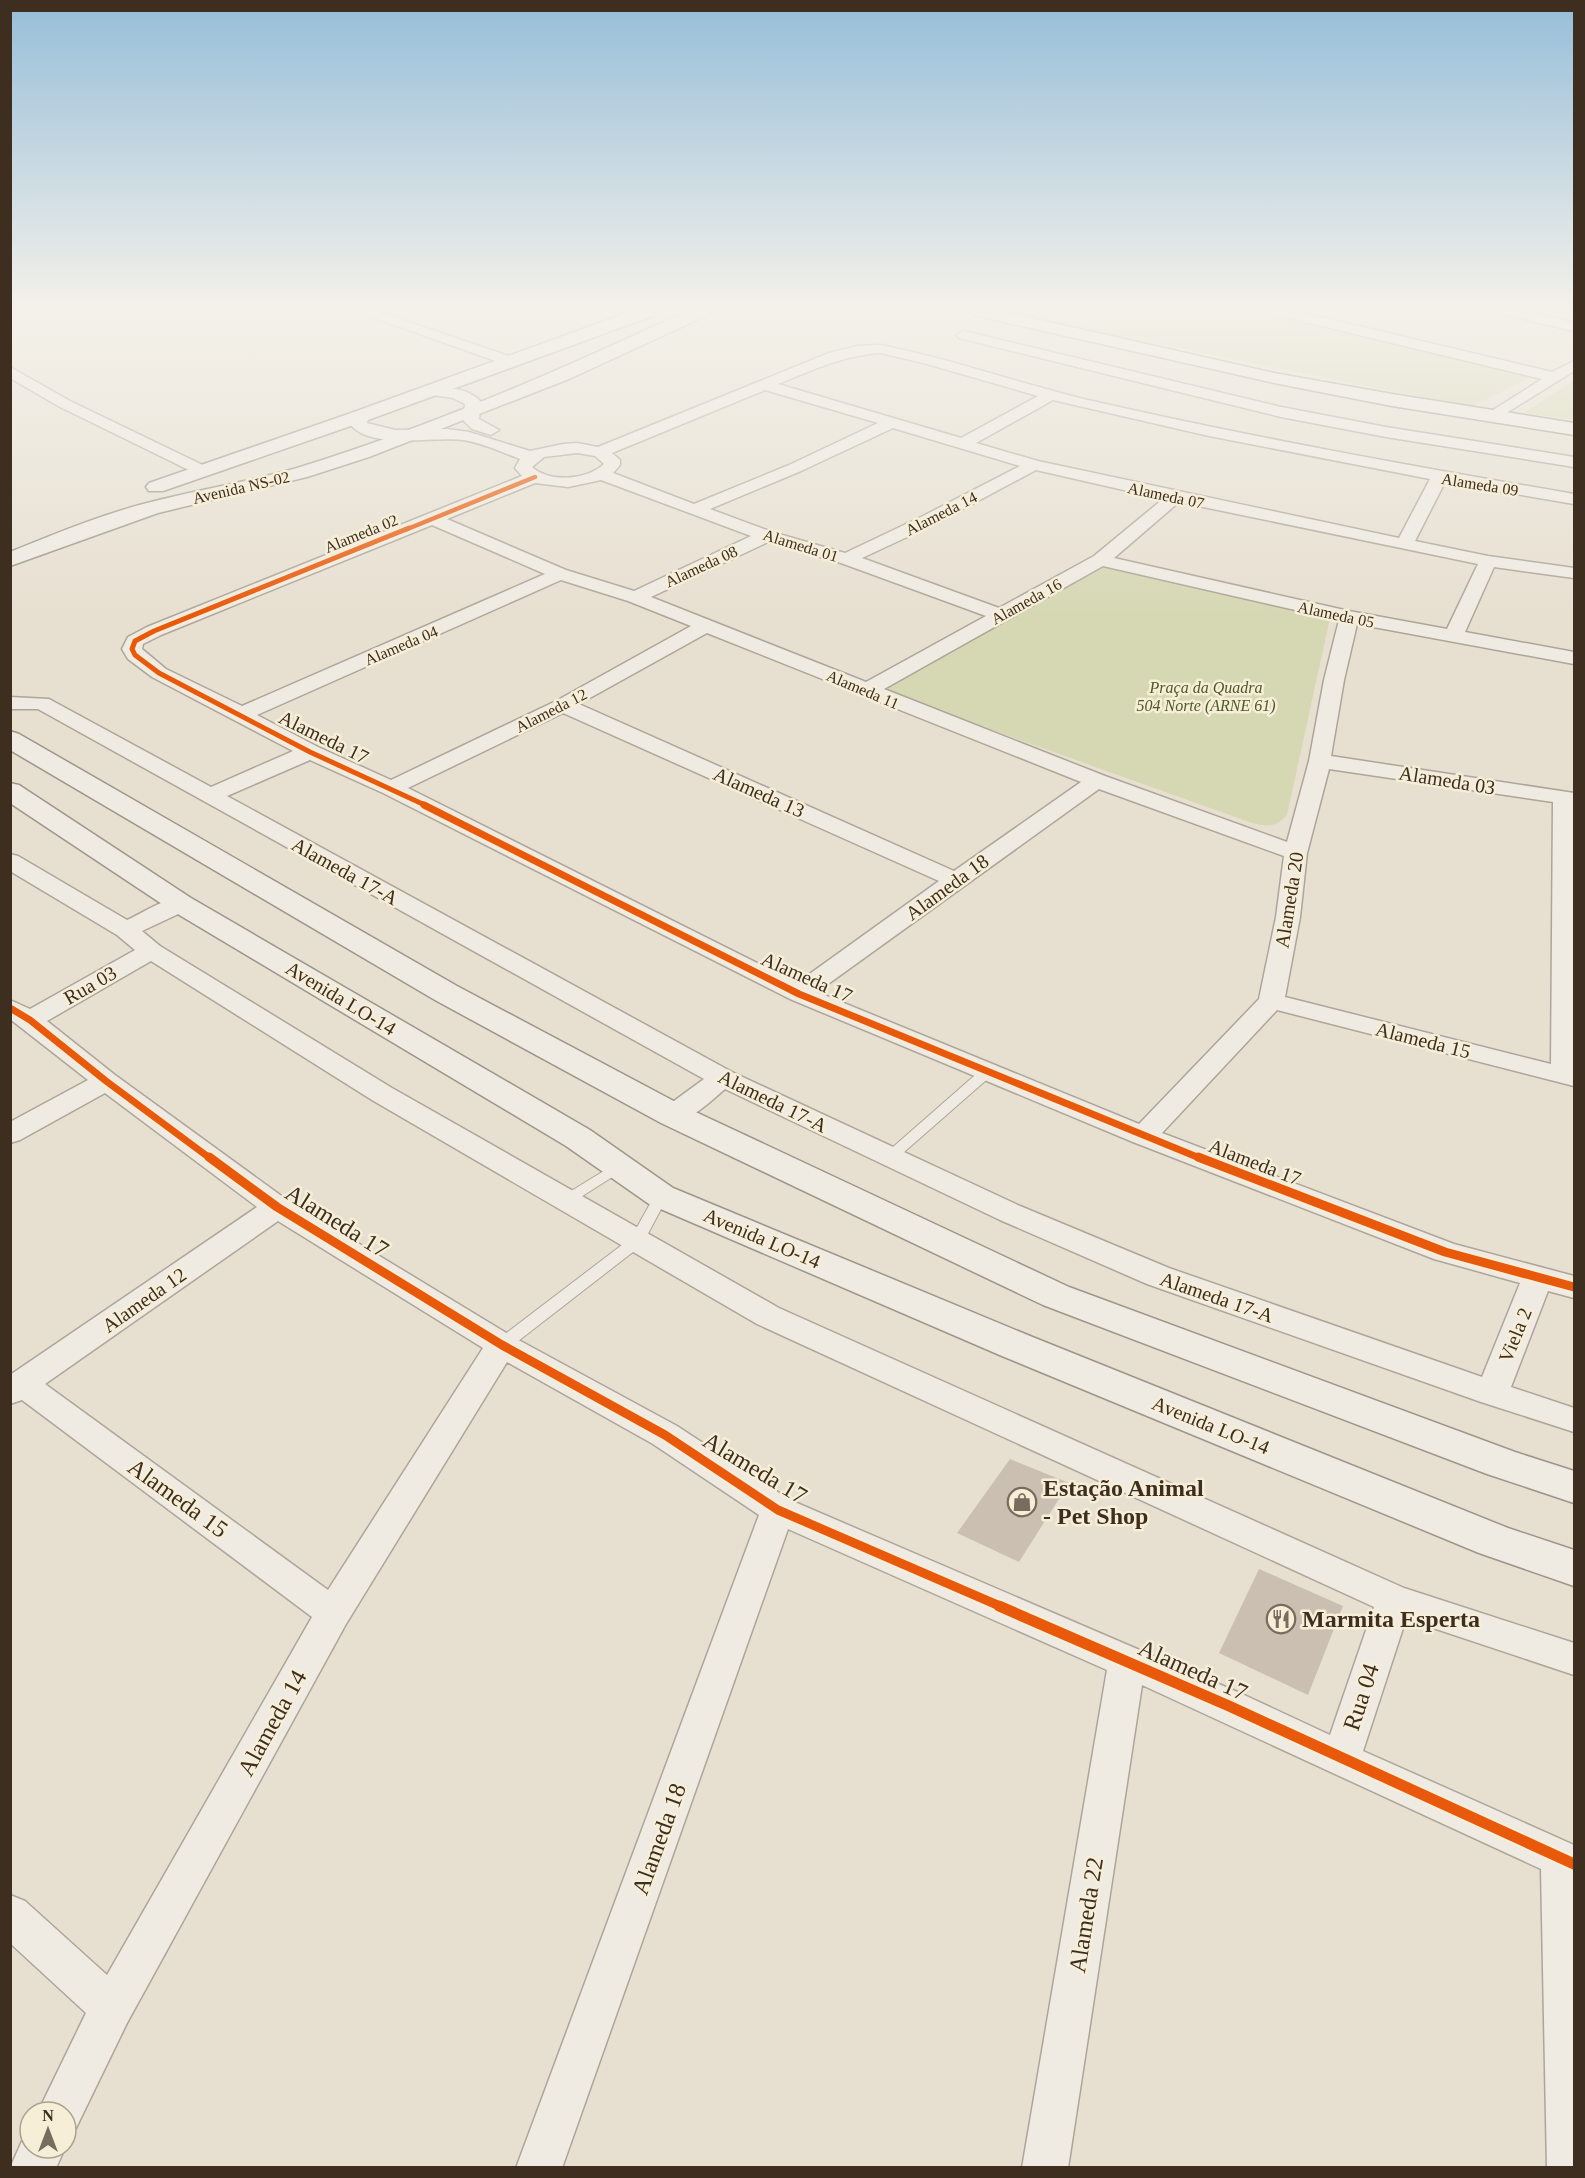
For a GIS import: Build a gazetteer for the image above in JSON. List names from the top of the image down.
{
  "streets": {
    "street": [
      "Alameda 09",
      "Avenida NS-02",
      "Alameda 07",
      "Alameda 14",
      "Alameda 02",
      "Alameda 01",
      "Alameda 08",
      "Alameda 16",
      "Alameda 05",
      "Alameda 04",
      "Alameda 11",
      "Alameda 12",
      "Alameda 17",
      "Alameda 03",
      "Alameda 13",
      "Alameda 17-A",
      "Alameda 18",
      "Alameda 20",
      "Rua 03",
      "Avenida LO-14",
      "Alameda 15",
      "Viela 2",
      "Rua 04",
      "Alameda 22"
    ]
  },
  "crossings": [
    ["Alameda 07", "Alameda 14"],
    ["Alameda 07", "Alameda 16"],
    ["Alameda 14", "Alameda 01"],
    ["Alameda 14", "Alameda 17"],
    ["Alameda 14", "Alameda 15"],
    ["Alameda 02", "Alameda 11"],
    ["Alameda 02", "Alameda 17"],
    ["Alameda 01", "Alameda 08"],
    ["Alameda 01", "Alameda 16"],
    ["Alameda 08", "Alameda 11"],
    ["Alameda 16", "Alameda 05"],
    ["Alameda 16", "Alameda 11"],
    ["Alameda 05", "Alameda 20"],
    ["Alameda 04", "Alameda 11"],
    ["Alameda 04", "Alameda 17"],
    ["Alameda 11", "Alameda 12"],
    ["Alameda 11", "Alameda 18"],
    ["Alameda 11", "Alameda 20"],
    ["Alameda 12", "Alameda 17"],
    ["Alameda 12", "Alameda 13"],
    ["Alameda 12", "Alameda 15"],
    ["Alameda 17", "Alameda 18"],
    ["Alameda 17", "Rua 03"],
    ["Alameda 17", "Viela 2"],
    ["Alameda 17", "Rua 04"],
    ["Alameda 17", "Alameda 22"],
    ["Alameda 03", "Alameda 20"],
    ["Alameda 13", "Alameda 18"],
    ["Alameda 17-A", "Viela 2"],
    ["Alameda 20", "Alameda 15"]
  ],
  "parks": ["Praça da Quadra 504 Norte (ARNE 61)"],
  "places": {
    "shop": ["Estação Animal - Pet Shop"],
    "restaurant": ["Marmita Esperta"]
  },
  "north": "top"
}
